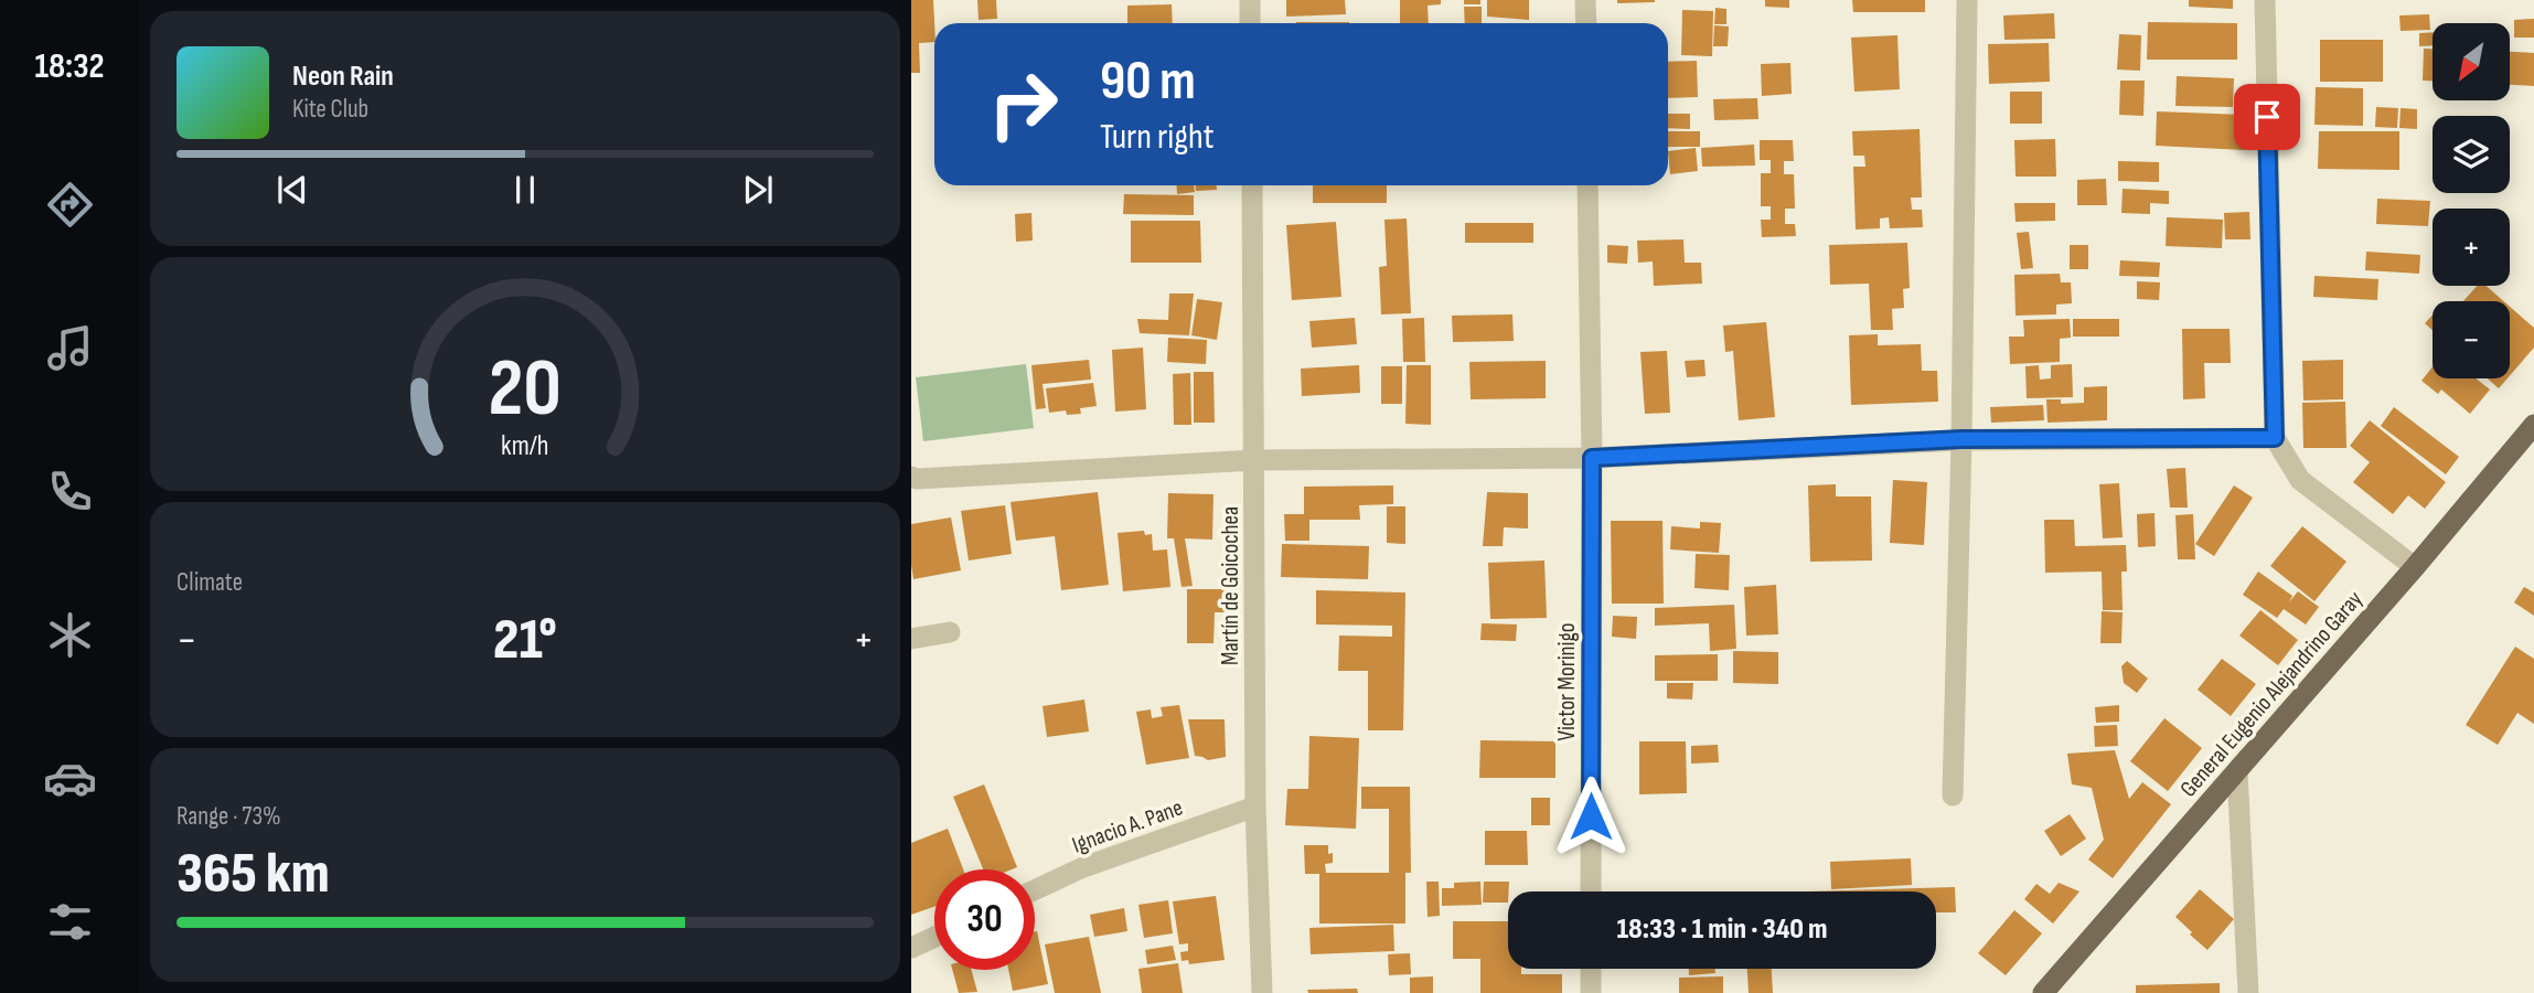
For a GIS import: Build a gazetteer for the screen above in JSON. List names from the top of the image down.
{
  "streets": {
    "main road": ["General Eugenio Alejandrino Garay"],
    "street": ["Martín de Goicochea", "Victor Morinigo", "Ignacio A. Pane"]
  },
  "crossings": [
    ["Martín de Goicochea", "Ignacio A. Pane"]
  ],
  "north": "bottom left",
  "page": {
    "tabs": "18:32",
    "map_buttons": ["+", "−"],
    "turn": ["90 m", "Turn right"],
    "song": ["Neon Rain", "Kite Club"],
    "tile": [
      "Climate",
      ["Range · 73%", "365 km"]
    ],
    "heat": ["−", "21°", "+"],
    "limit": "30",
    "trip": "18:33 · 1 min · 340 m",
    "gauge": ["20", "km/h"]
  }
}
